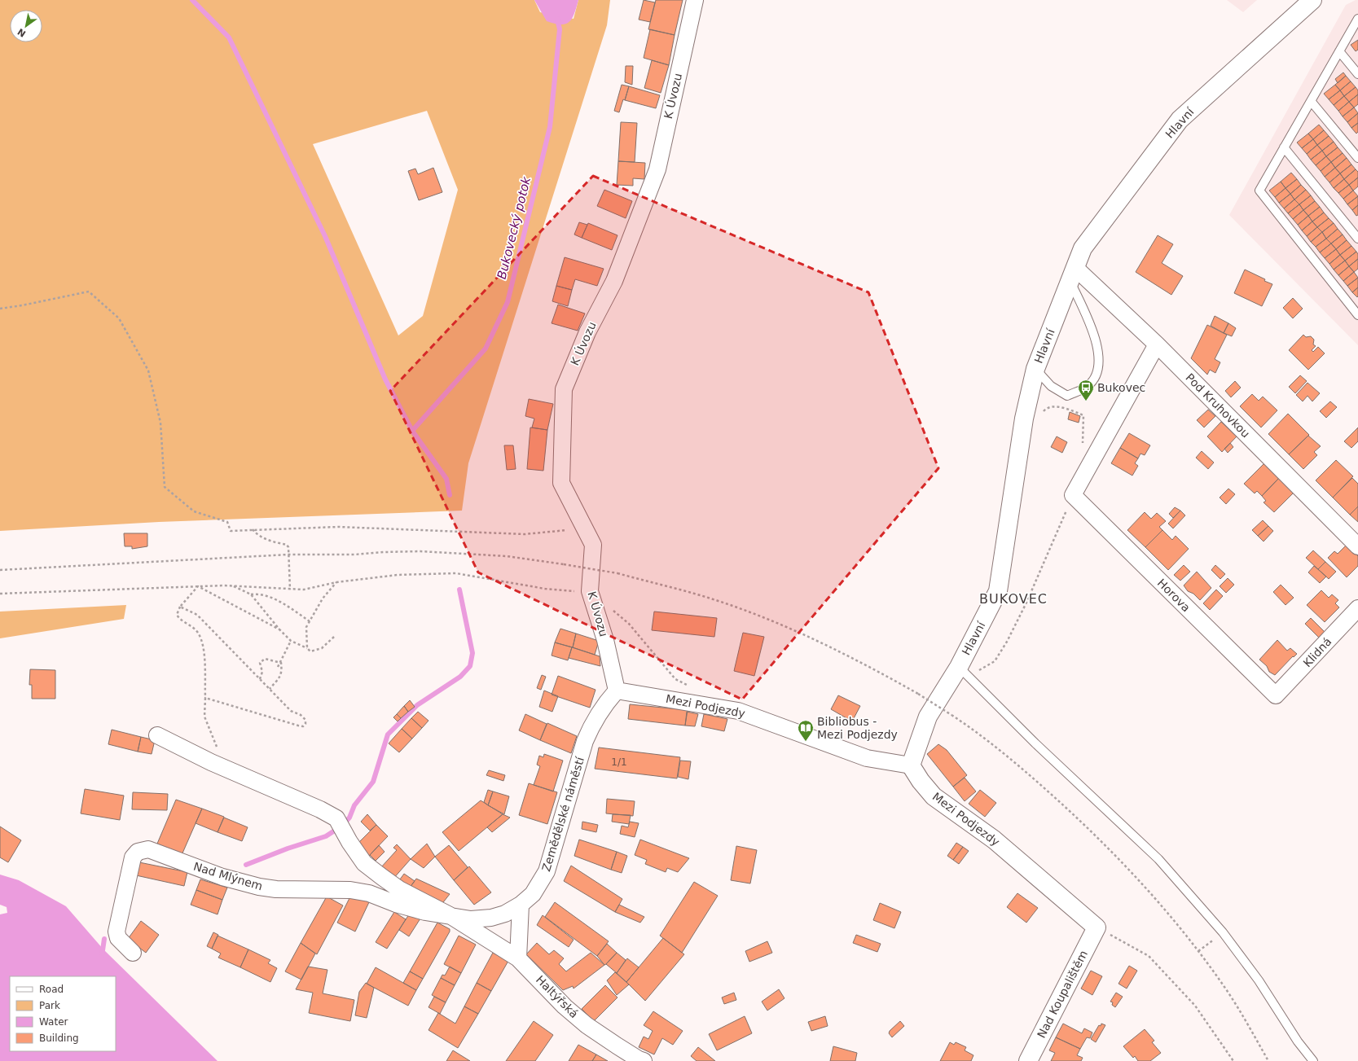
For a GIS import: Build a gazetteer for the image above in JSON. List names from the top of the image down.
{
  "streets": {
    "street": [
      "K Úvozu",
      "Hlavní",
      "Pod Kruhovkou",
      "Horova",
      "Klidná",
      "Mezi Podjezdy",
      "Zemědělské náměstí",
      "Nad Mlýnem",
      "Nad Koupalištěm",
      "Haltýřská"
    ]
  },
  "crossings": [
    ["K Úvozu", "Mezi Podjezdy"],
    ["K Úvozu", "Zemědělské náměstí"],
    ["Hlavní", "Pod Kruhovkou"],
    ["Hlavní", "Mezi Podjezdy"],
    ["Horova", "Klidná"],
    ["Mezi Podjezdy", "Zemědělské náměstí"],
    ["Mezi Podjezdy", "Nad Koupalištěm"],
    ["Zemědělské náměstí", "Nad Mlýnem"],
    ["Zemědělské náměstí", "Haltýřská"],
    ["Nad Mlýnem", "Haltýřská"]
  ],
  "districts": ["BUKOVEC"],
  "water": ["Bukovecký potok"],
  "places": {
    "bus stop": ["Bukovec"],
    "library": ["Bibliobus - Mezi Podjezdy"]
  },
  "house_numbers": ["1/1"],
  "legend": [
    "Road",
    "Park",
    "Water",
    "Building"
  ],
  "north": "bottom left"
}
